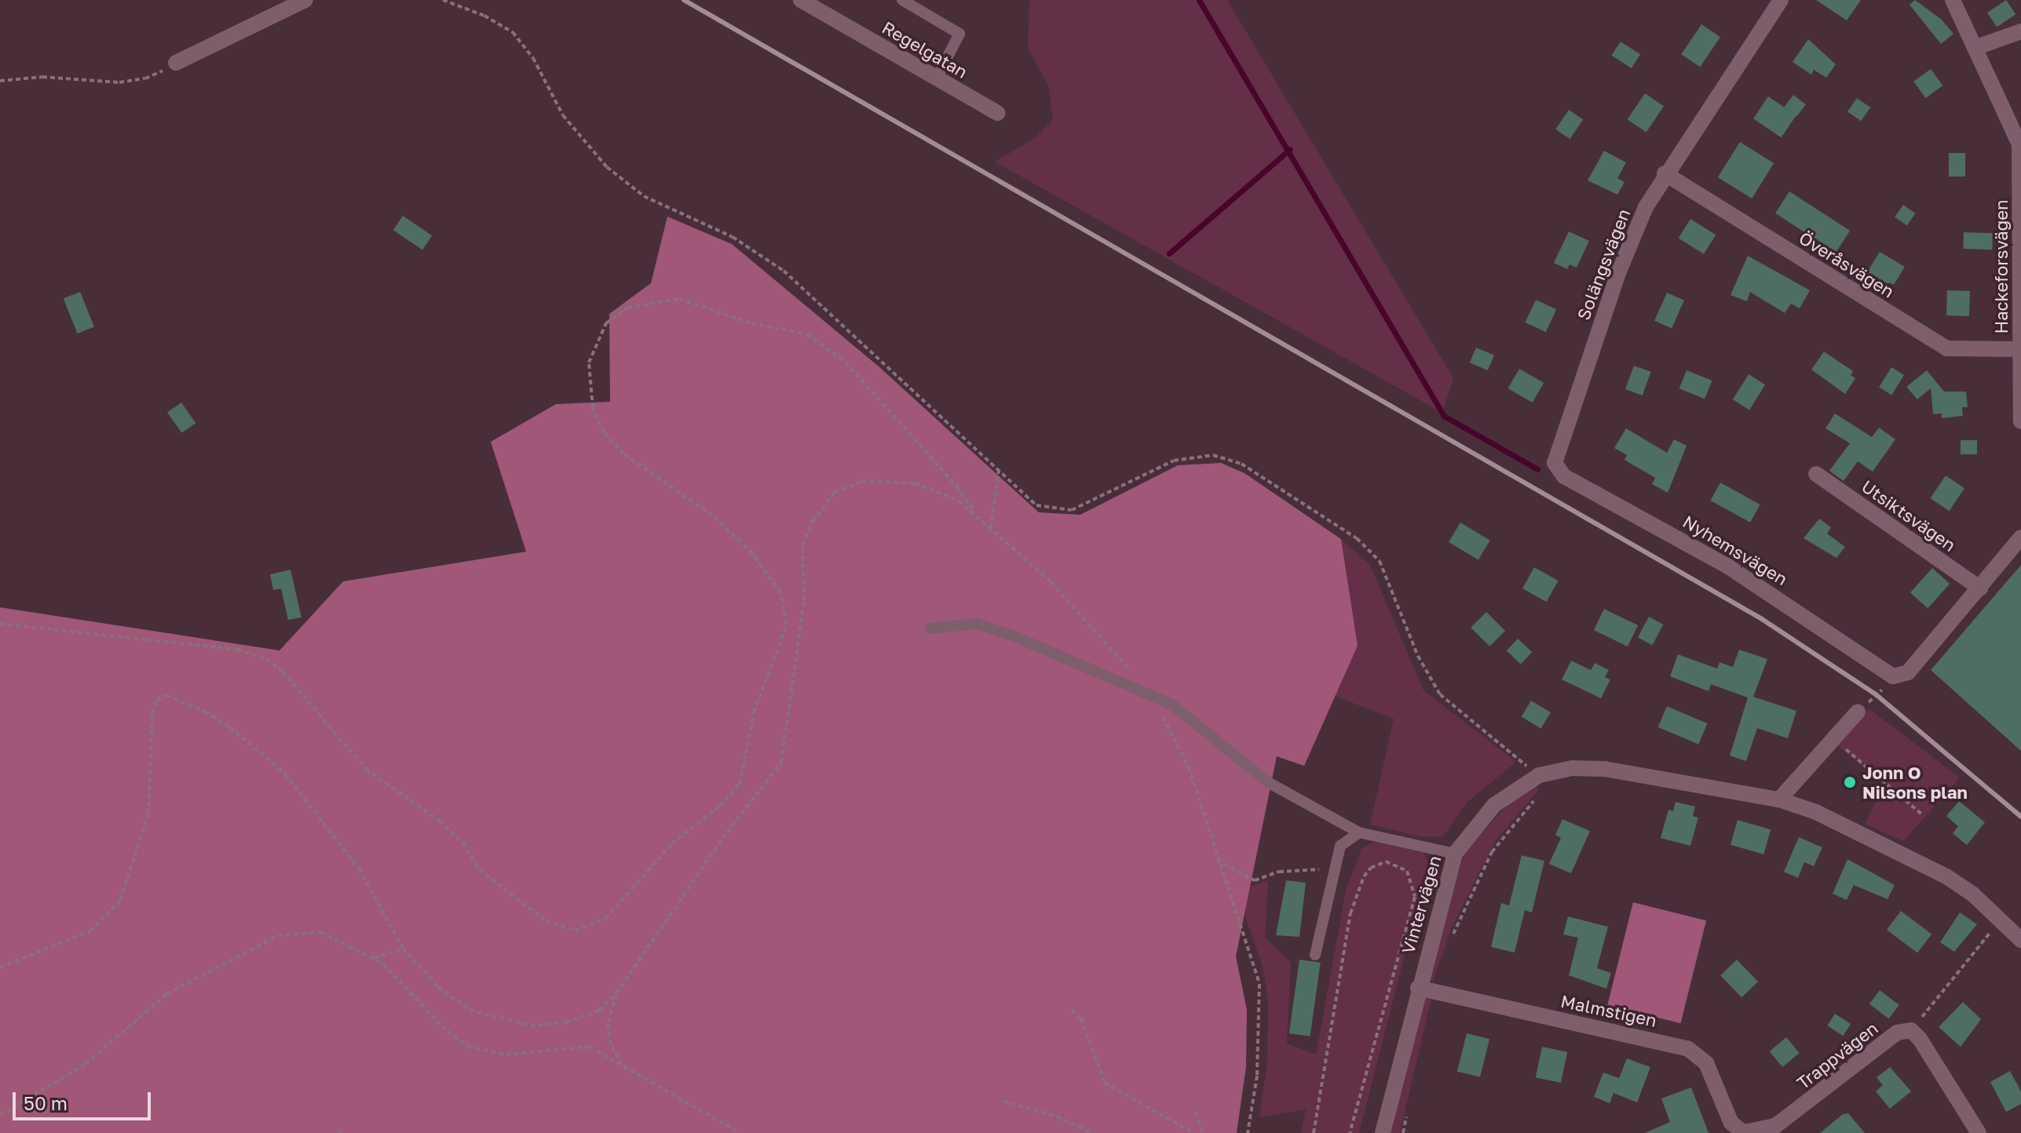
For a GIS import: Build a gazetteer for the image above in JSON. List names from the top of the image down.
{
  "streets": {
    "street": [
      "Regelgatan",
      "Solängsvägen",
      "Överåsvägen",
      "Hackeforsvägen",
      "Utsiktsvägen",
      "Nyhemsvägen",
      "Vintervägen",
      "Malmstigen",
      "Trappvägen"
    ]
  },
  "crossings": [
    ["Solängsvägen", "Överåsvägen"],
    ["Solängsvägen", "Nyhemsvägen"],
    ["Överåsvägen", "Hackeforsvägen"],
    ["Vintervägen", "Malmstigen"],
    ["Malmstigen", "Trappvägen"]
  ],
  "places": ["Jonn O Nilsons plan"],
  "scale_bar": "50 m"
}
